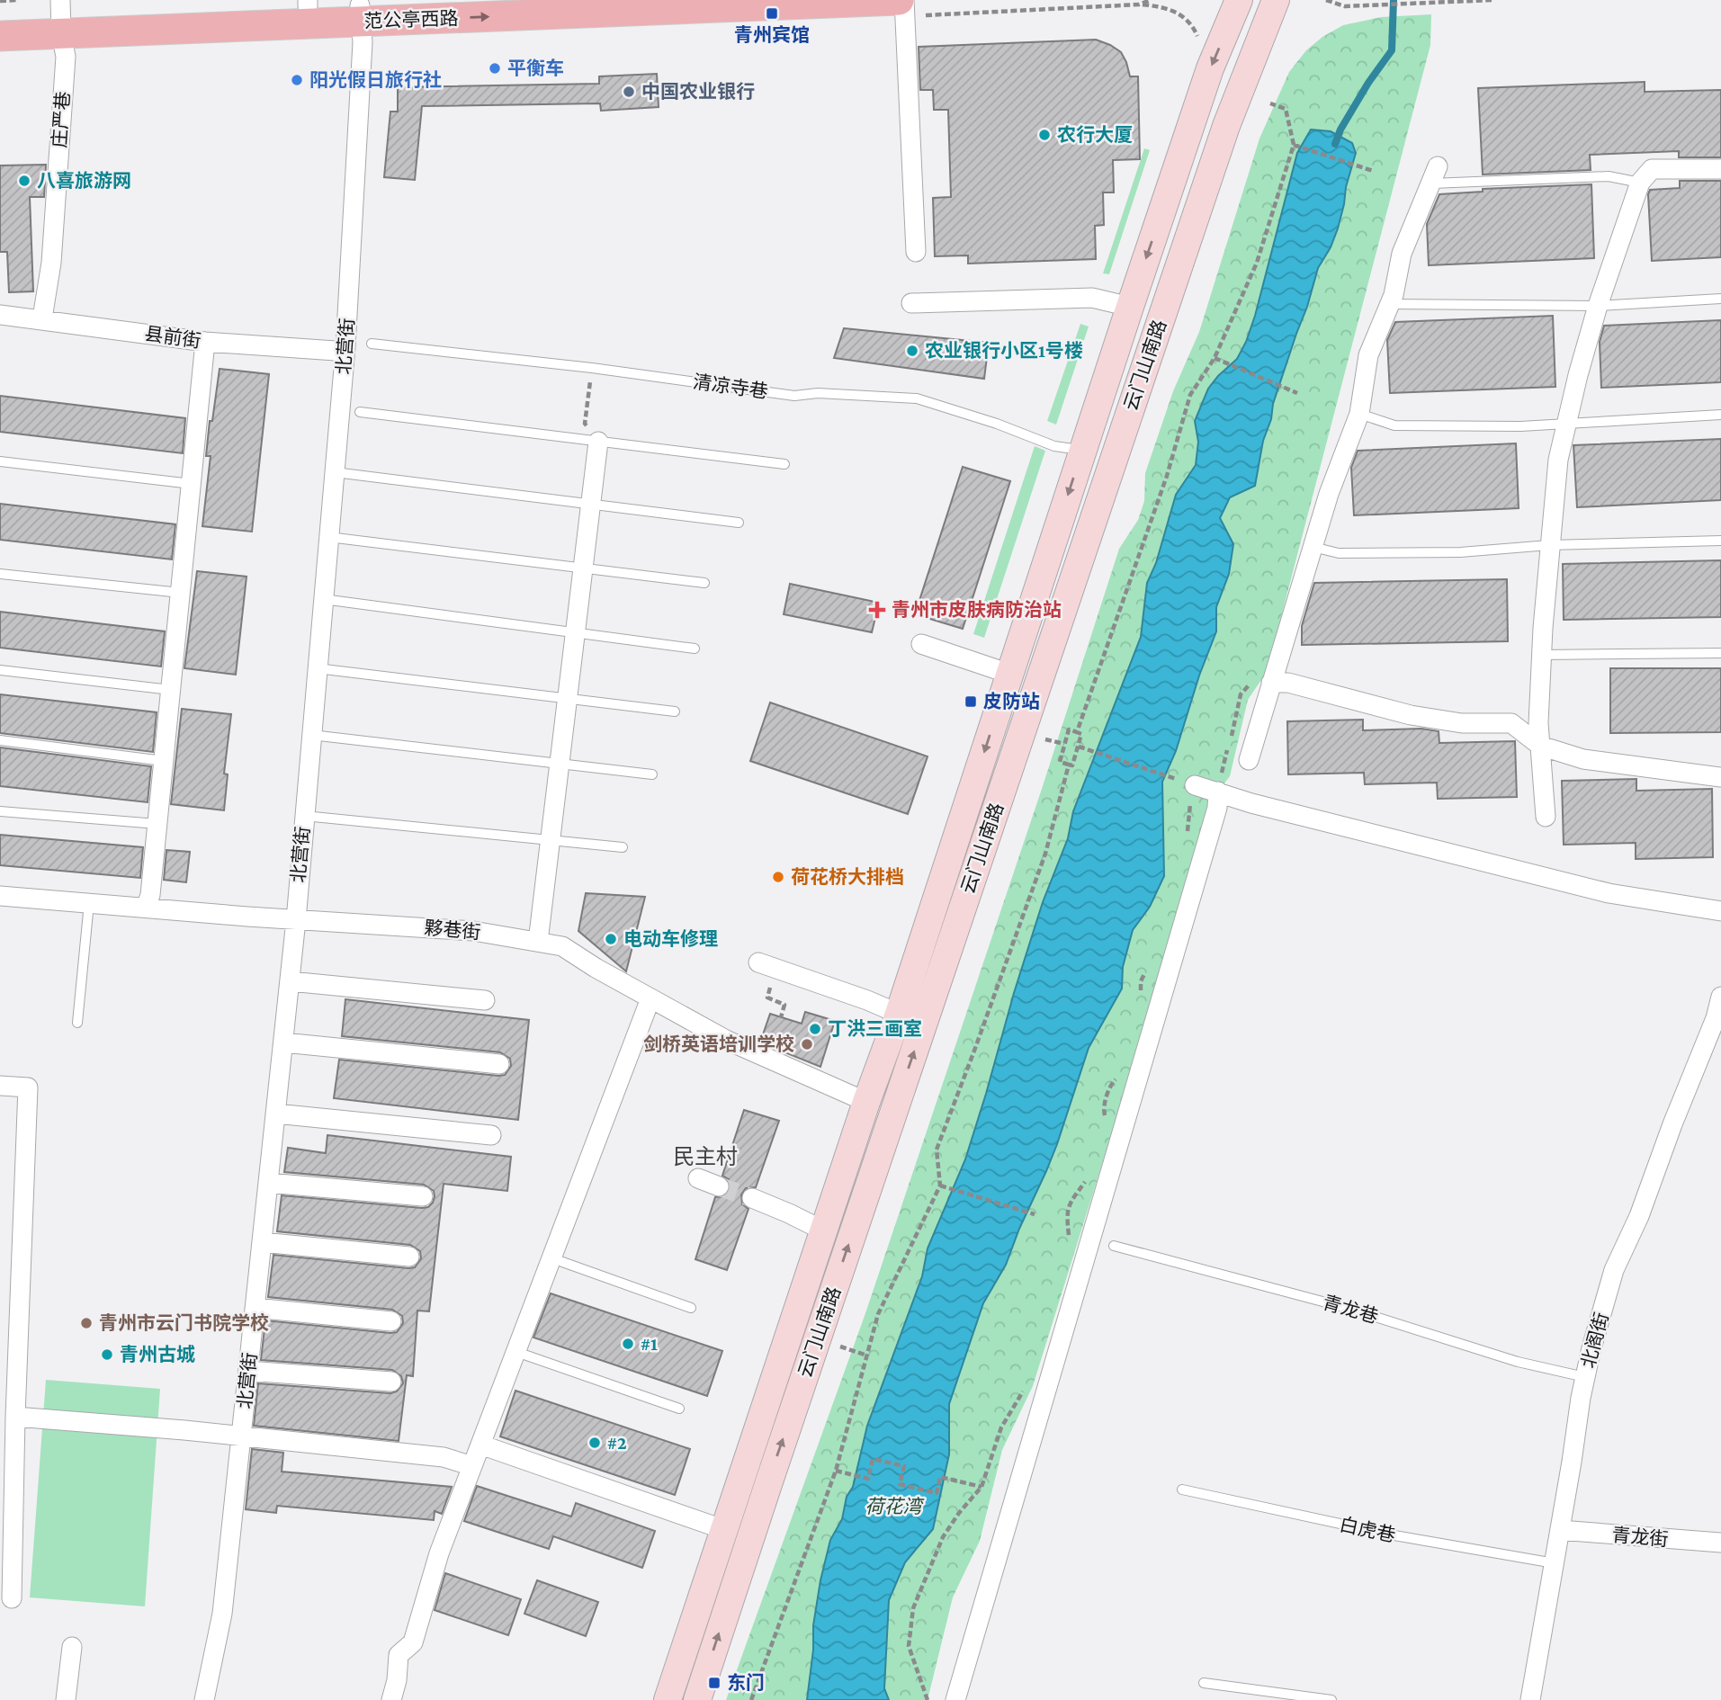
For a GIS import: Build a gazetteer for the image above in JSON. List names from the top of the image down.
{
  "streets": {
    "main road": ["范公亭西路", "云门山南路"],
    "street": [
      "庄严巷",
      "县前街",
      "北营街",
      "夥巷街",
      "北阁街",
      "青龙街"
    ],
    "lane": ["清凉寺巷", "青龙巷", "白虎巷"]
  },
  "crossings": [
    ["范公亭西路", "庄严巷"],
    ["范公亭西路", "北营街"],
    ["庄严巷", "县前街"],
    ["县前街", "北营街"],
    ["北营街", "夥巷街"],
    ["云门山南路", "清凉寺巷"],
    ["云门山南路", "夥巷街"],
    ["青龙巷", "北阁街"],
    ["北阁街", "白虎巷"],
    ["北阁街", "青龙街"]
  ],
  "one_way": ["范公亭西路"],
  "districts": ["民主村"],
  "parks": ["荷花湾"],
  "places": {
    "transit": ["青州宾馆", "皮防站", "东门"],
    "other": [
      "平衡车",
      "阳光假日旅行社",
      "中国农业银行",
      "农行大厦",
      "八喜旅游网",
      "农业银行小区1号楼",
      "荷花桥大排档",
      "电动车修理",
      "丁洪三画室",
      "剑桥英语培训学校",
      "青州市云门书院学校",
      "#1",
      "青州古城",
      "#2"
    ],
    "health": ["青州市皮肤病防治站"]
  }
}
